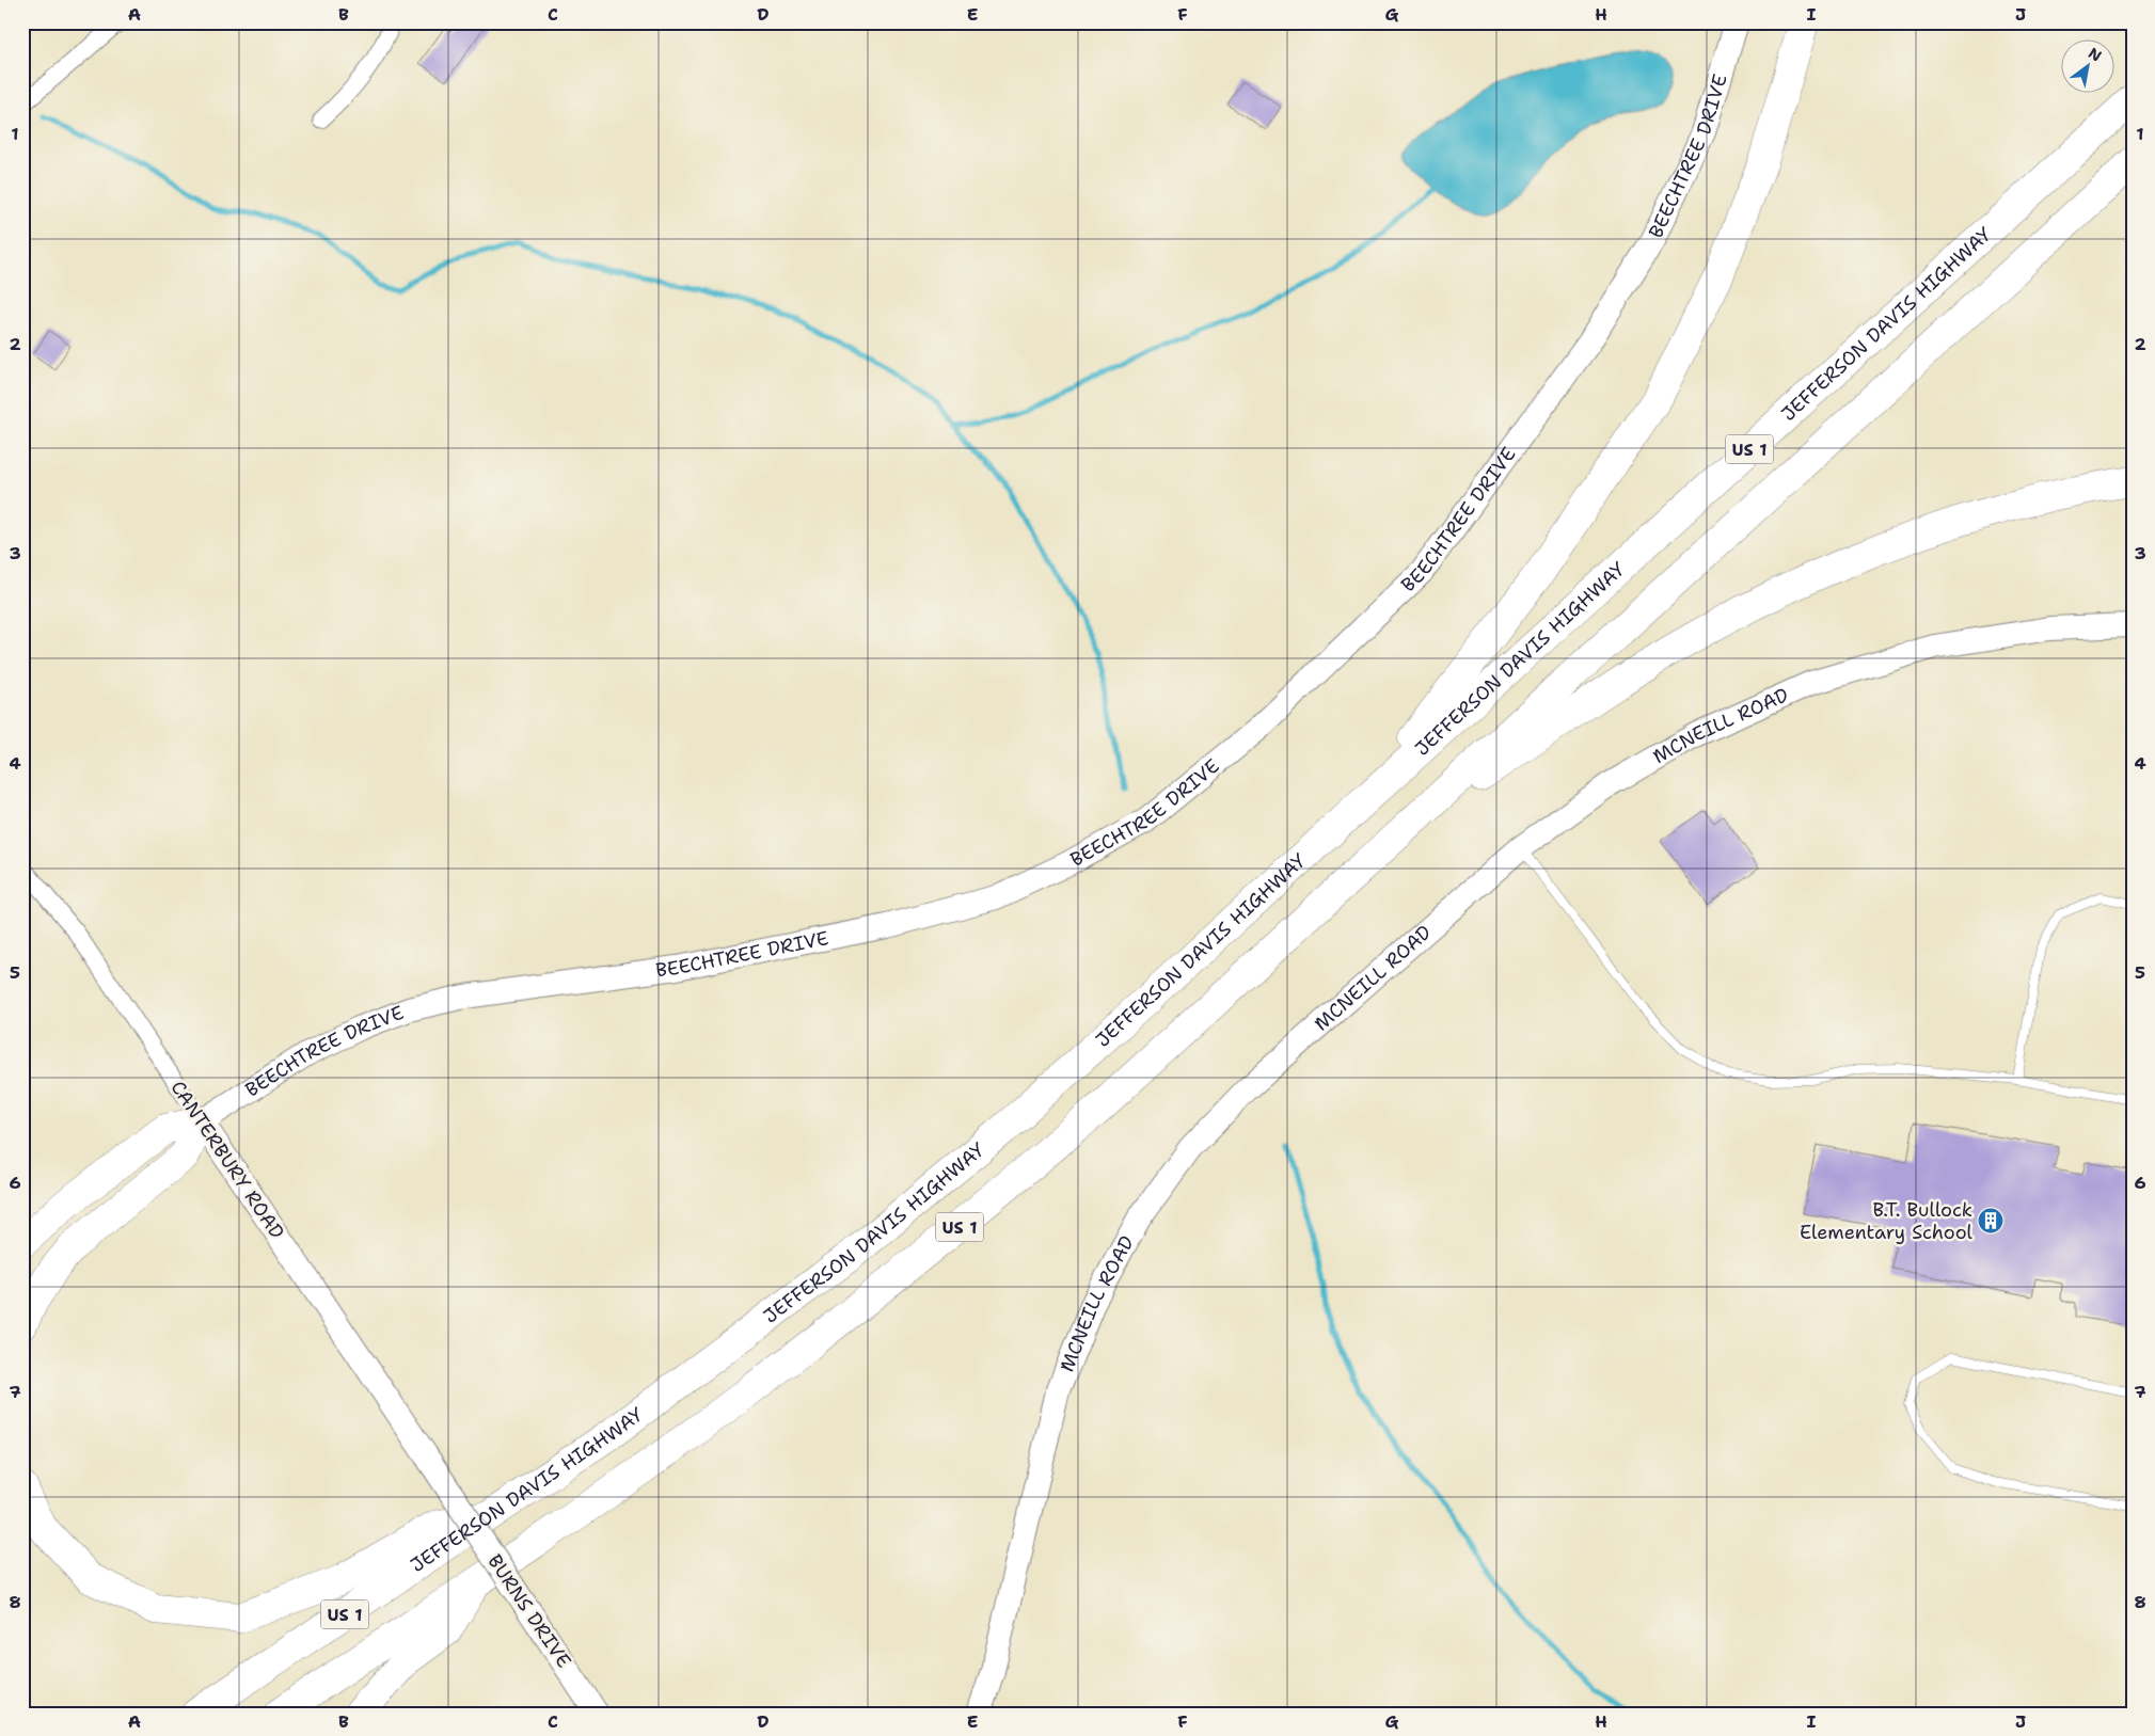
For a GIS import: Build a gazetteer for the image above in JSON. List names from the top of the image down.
{
  "streets": {
    "highway": ["JEFFERSON DAVIS HIGHWAY", "US 1"],
    "street": [
      "BEECHTREE DRIVE",
      "MCNEILL ROAD",
      "CANTERBURY ROAD",
      "BURNS DRIVE"
    ]
  },
  "crossings": [
    ["BEECHTREE DRIVE", "CANTERBURY ROAD"],
    ["CANTERBURY ROAD", "BURNS DRIVE"]
  ],
  "places": {
    "building": ["B.T. Bullock Elementary School"]
  },
  "north": "top right",
  "grid": {
    "columns": [
      "A",
      "B",
      "C",
      "D",
      "E",
      "F",
      "G",
      "H",
      "I",
      "J"
    ],
    "rows": [
      "1",
      "2",
      "3",
      "4",
      "5",
      "6",
      "7",
      "8"
    ]
  }
}
